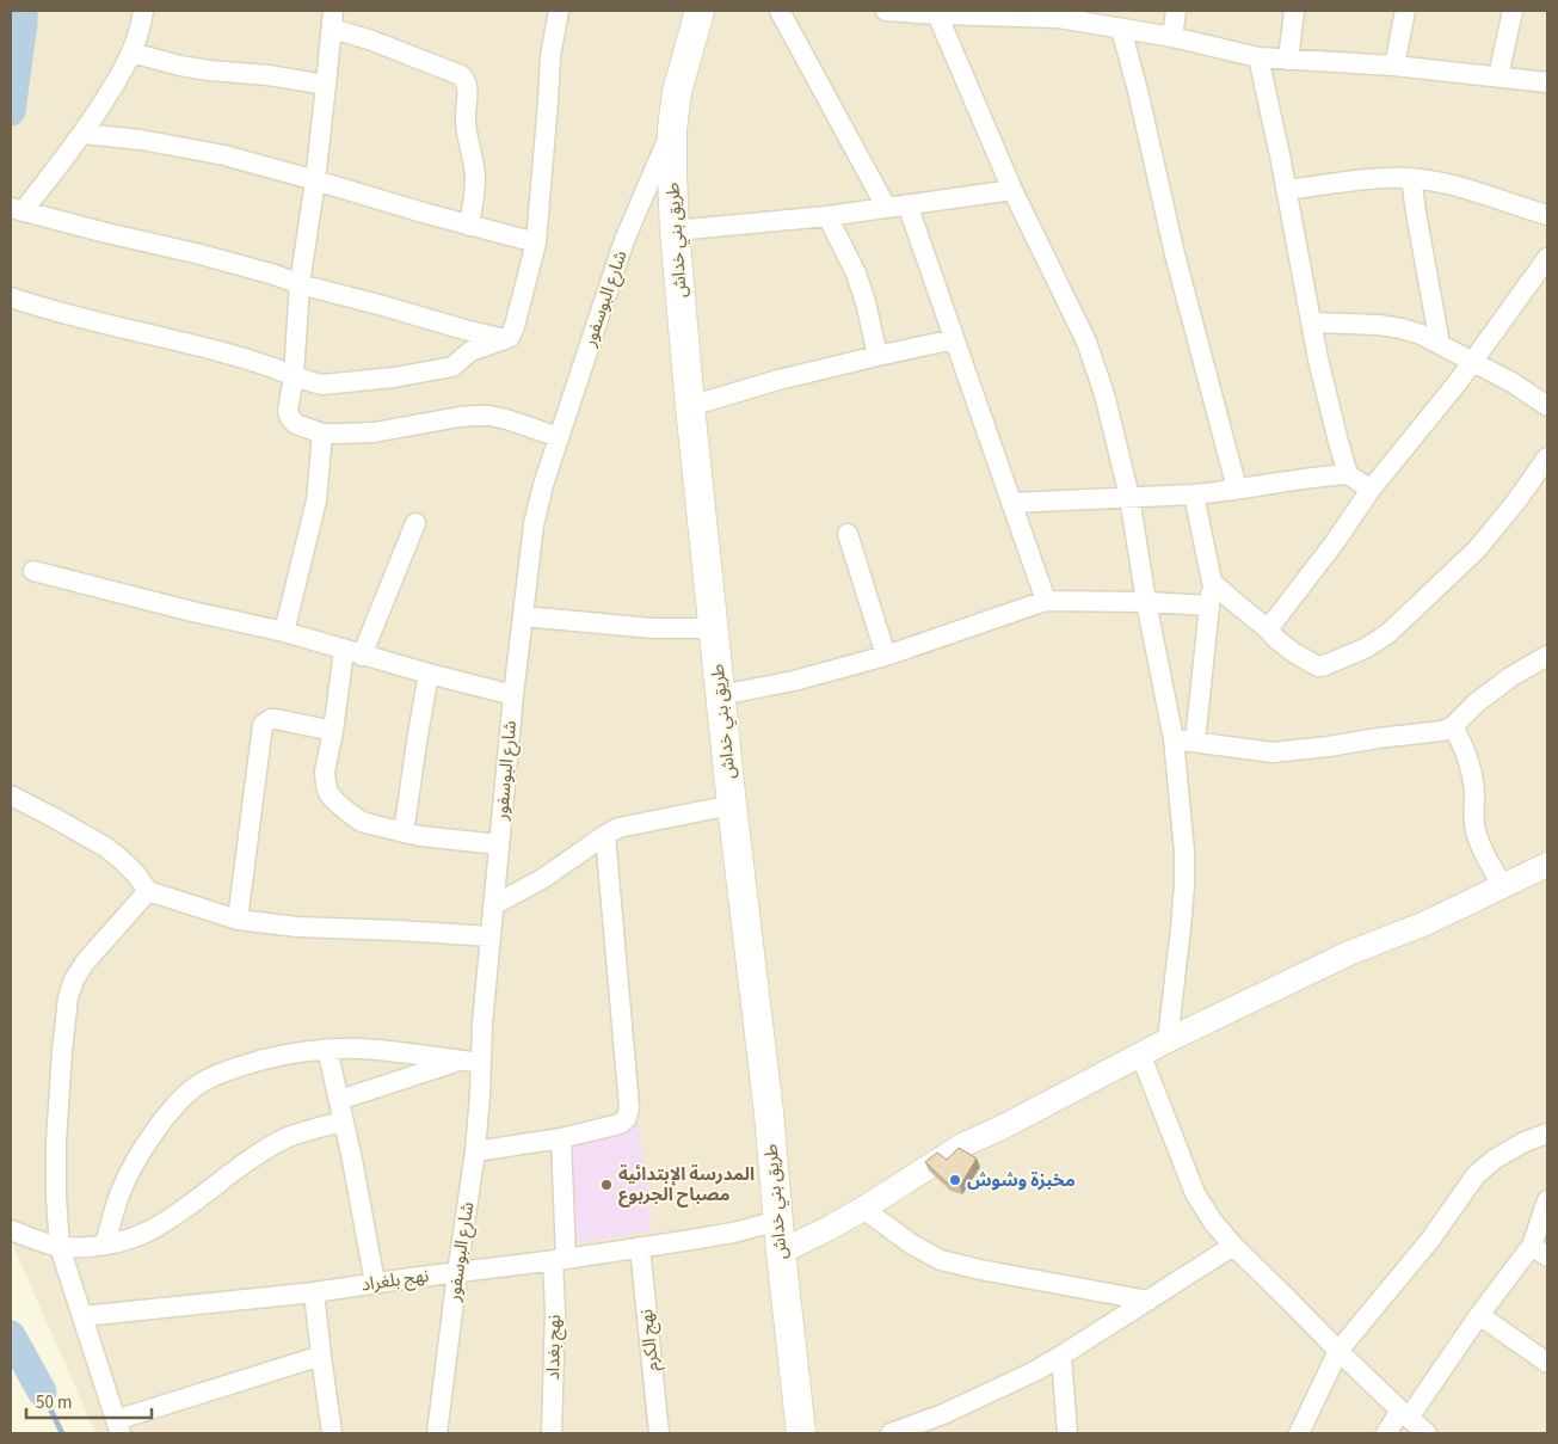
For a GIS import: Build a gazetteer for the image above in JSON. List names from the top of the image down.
{
  "streets": {
    "main road": ["طريق بني خداش"],
    "street": [
      "شارع البوسفور",
      "نهج بلغراد",
      "نهج الكرم",
      "نهج بغداد"
    ]
  },
  "crossings": [
    ["طريق بني خداش", "شارع البوسفور"],
    ["طريق بني خداش", "نهج بلغراد"],
    ["شارع البوسفور", "نهج بلغراد"],
    ["نهج بلغراد", "نهج الكرم"],
    ["نهج بلغراد", "نهج بغداد"]
  ],
  "places": ["مخبزة وشوش", "المدرسة الإبتدائية مصباح الجربوع"],
  "scale_bar": "50 m"
}
